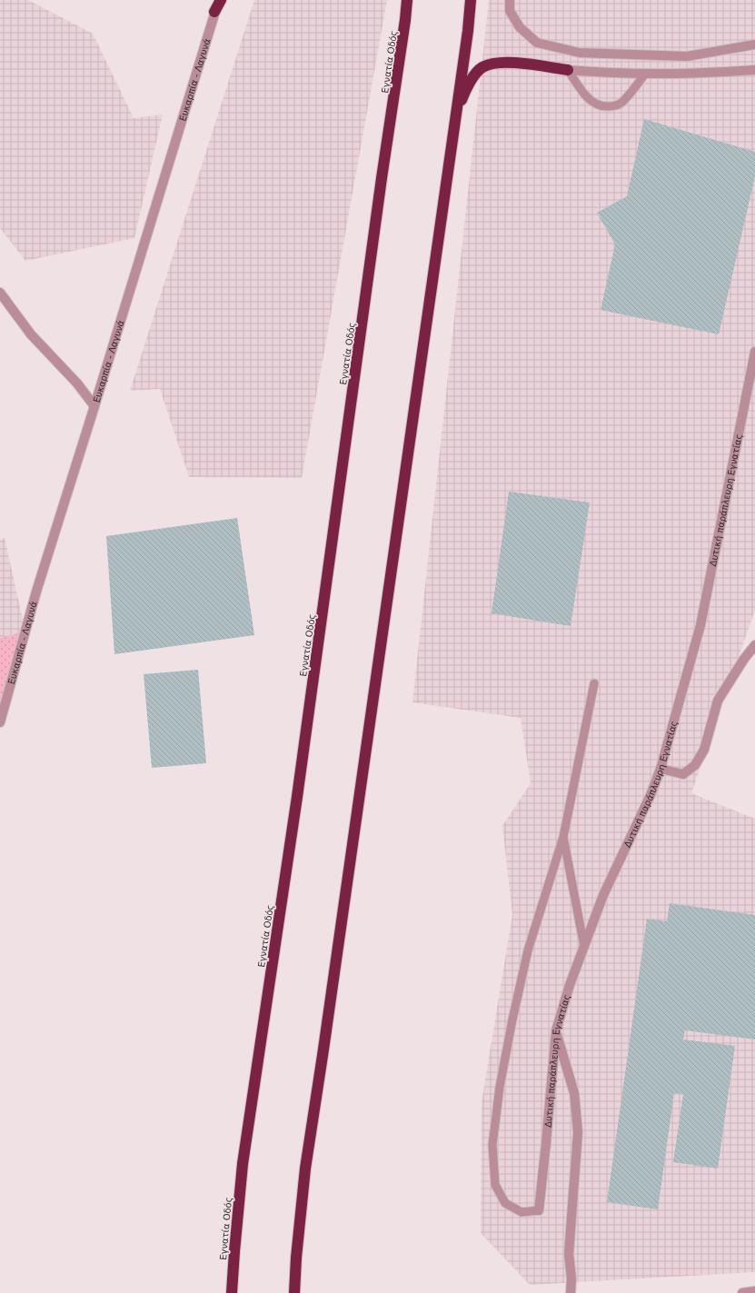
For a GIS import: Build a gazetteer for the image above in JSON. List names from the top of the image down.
{
  "streets": {
    "highway": ["Εγνατία Οδός"],
    "street": ["Ευκαρπία - Λαγυνά", "Δυτική παράπλευρη Εγνατίας"]
  }
}
